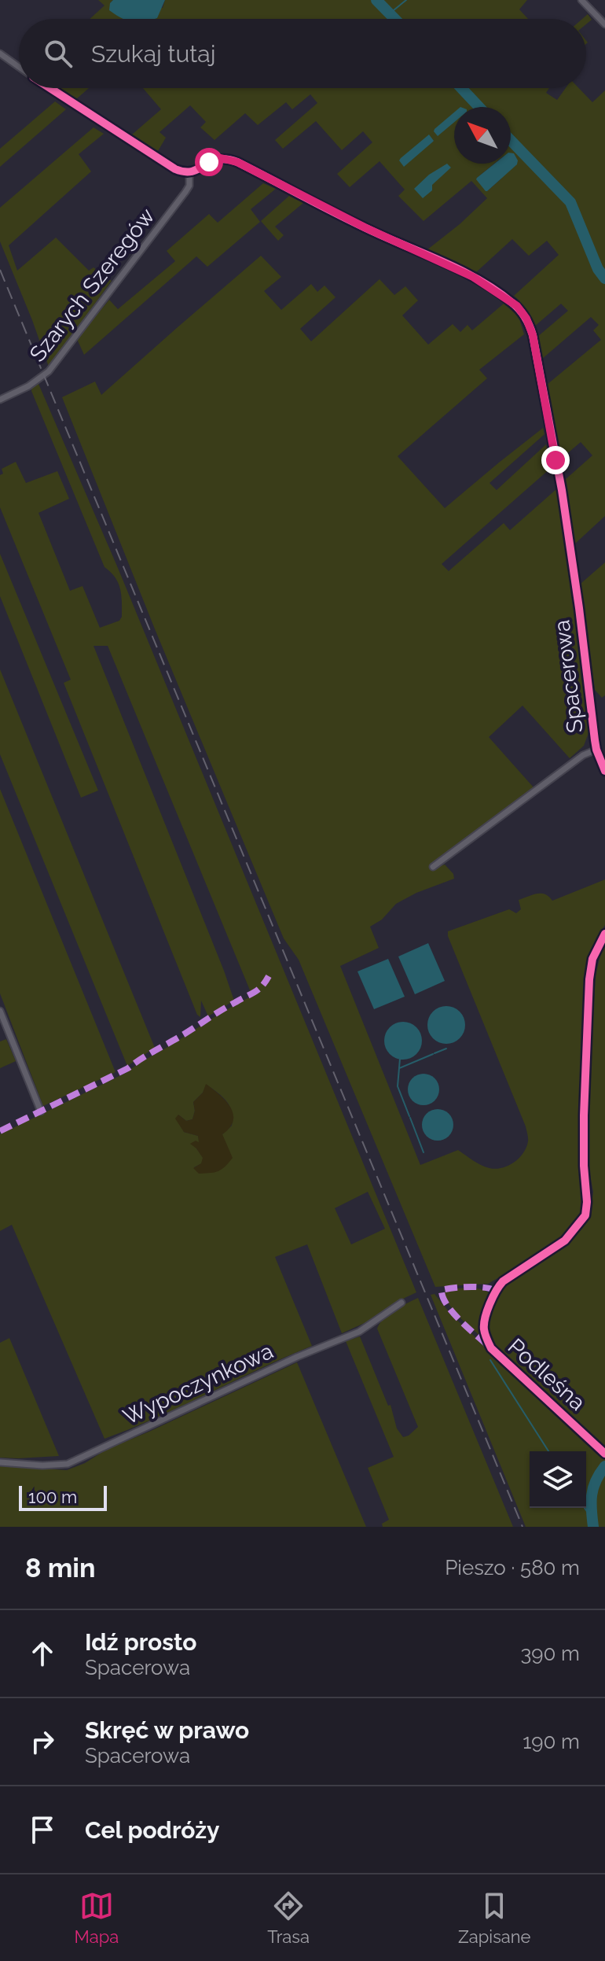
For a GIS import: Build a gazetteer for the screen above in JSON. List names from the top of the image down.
{
  "streets": {
    "street": [
      "Szarych Szeregów",
      "Spacerowa",
      "Podleśna",
      "Wypoczynkowa"
    ]
  },
  "crossings": [
    ["Szarych Szeregów", "Spacerowa"]
  ],
  "scale_bar": "100 m",
  "north": "top left",
  "page": {
    "search": "Szukaj tutaj",
    "scale": "100 m",
    "heading": ["8 min", "Pieszo · 580 m"],
    "list": [
      ["Idź prosto", "Spacerowa", "390 m"],
      ["Skręć w prawo", "Spacerowa", "190 m"],
      "Cel podróży"
    ],
    "nav": ["Mapa", "Trasa", "Zapisane"]
  }
}
